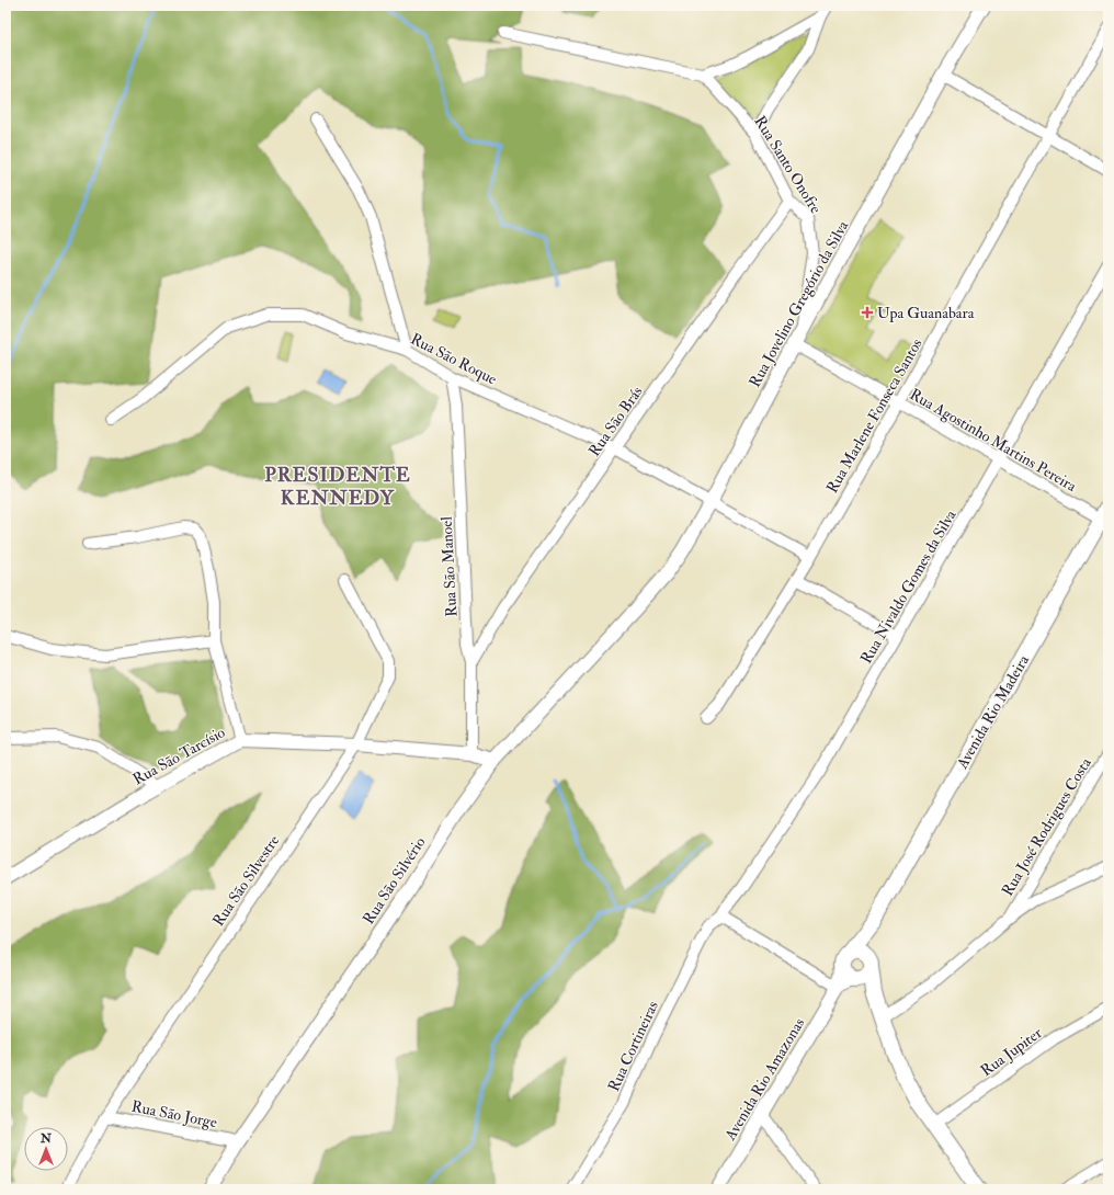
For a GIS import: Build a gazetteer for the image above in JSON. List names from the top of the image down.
{
  "streets": {
    "main road": ["Avenida Rio Madeira"],
    "street": [
      "Rua Santo Onofre",
      "Rua Jovelino Gregório da Silva",
      "Rua São Roque",
      "Rua Marlene Fonseca Santos",
      "Rua São Brás",
      "Rua Agostinho Martins Pereira",
      "Rua São Manoel",
      "Rua Nivaldo Gomes da Silva",
      "Rua São Tarcísio",
      "Rua José Rodrigues Costa",
      "Rua São Silvestre",
      "Rua São Silvério",
      "Rua Cortineiras",
      "Rua Jupiter",
      "Avenida Rio Amazonas",
      "Rua São Jorge"
    ]
  },
  "crossings": [
    ["Rua Santo Onofre", "Rua Jovelino Gregório da Silva"],
    ["Rua Santo Onofre", "Rua São Brás"],
    ["Rua Jovelino Gregório da Silva", "Rua São Roque"],
    ["Rua Jovelino Gregório da Silva", "Rua Agostinho Martins Pereira"],
    ["Rua Jovelino Gregório da Silva", "Rua São Silvério"],
    ["Rua São Roque", "Rua Marlene Fonseca Santos"],
    ["Rua São Roque", "Rua São Brás"],
    ["Rua São Roque", "Rua São Manoel"],
    ["Rua Marlene Fonseca Santos", "Rua Agostinho Martins Pereira"],
    ["Rua São Brás", "Rua São Manoel"],
    ["Rua Agostinho Martins Pereira", "Rua Nivaldo Gomes da Silva"],
    ["Rua Agostinho Martins Pereira", "Avenida Rio Madeira"],
    ["Rua São Manoel", "Rua São Tarcísio"],
    ["Rua Nivaldo Gomes da Silva", "Rua Cortineiras"],
    ["Avenida Rio Madeira", "Rua Jupiter"],
    ["Avenida Rio Madeira", "Avenida Rio Amazonas"],
    ["Rua São Tarcísio", "Rua São Silvestre"],
    ["Rua São Tarcísio", "Rua São Silvério"],
    ["Rua São Silvestre", "Rua São Jorge"],
    ["Rua São Silvério", "Rua São Jorge"]
  ],
  "districts": ["PRESIDENTE KENNEDY"],
  "places": {
    "health": ["Upa Guanabara"]
  },
  "north": "top"
}
